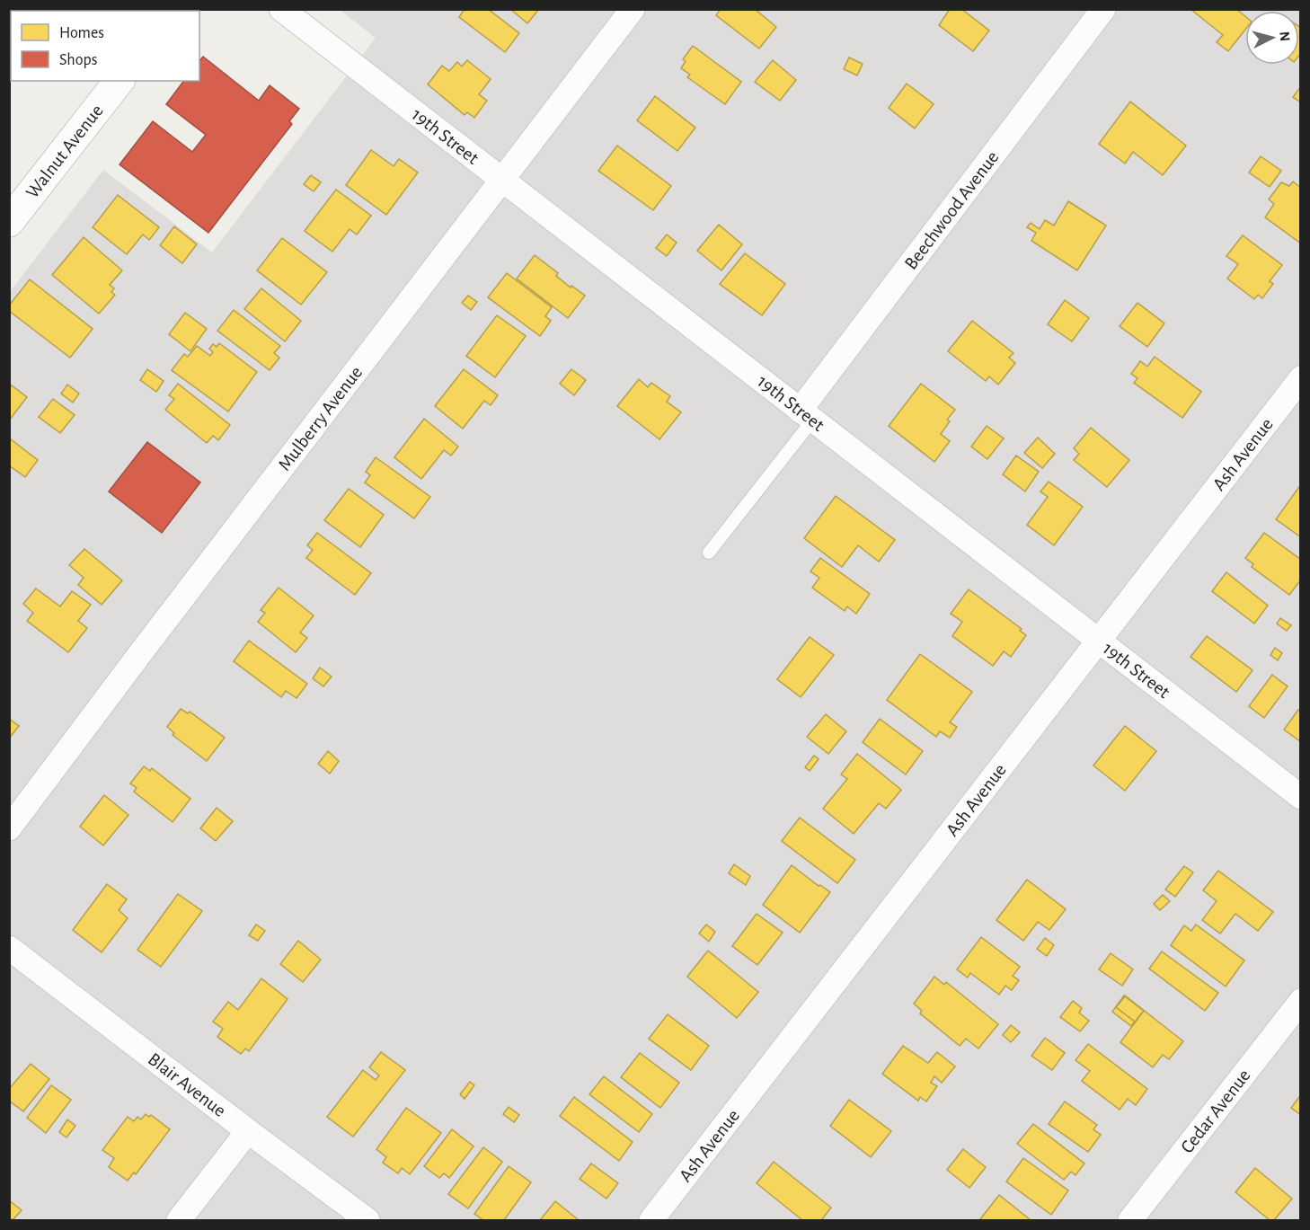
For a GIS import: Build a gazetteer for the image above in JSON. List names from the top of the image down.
{
  "streets": {
    "street": [
      "19th Street",
      "Walnut Avenue",
      "Beechwood Avenue",
      "Mulberry Avenue",
      "Ash Avenue",
      "Blair Avenue",
      "Cedar Avenue"
    ]
  },
  "crossings": [
    ["19th Street", "Beechwood Avenue"],
    ["19th Street", "Mulberry Avenue"],
    ["19th Street", "Ash Avenue"]
  ],
  "legend": ["Homes", "Shops"],
  "north": "right"
}
